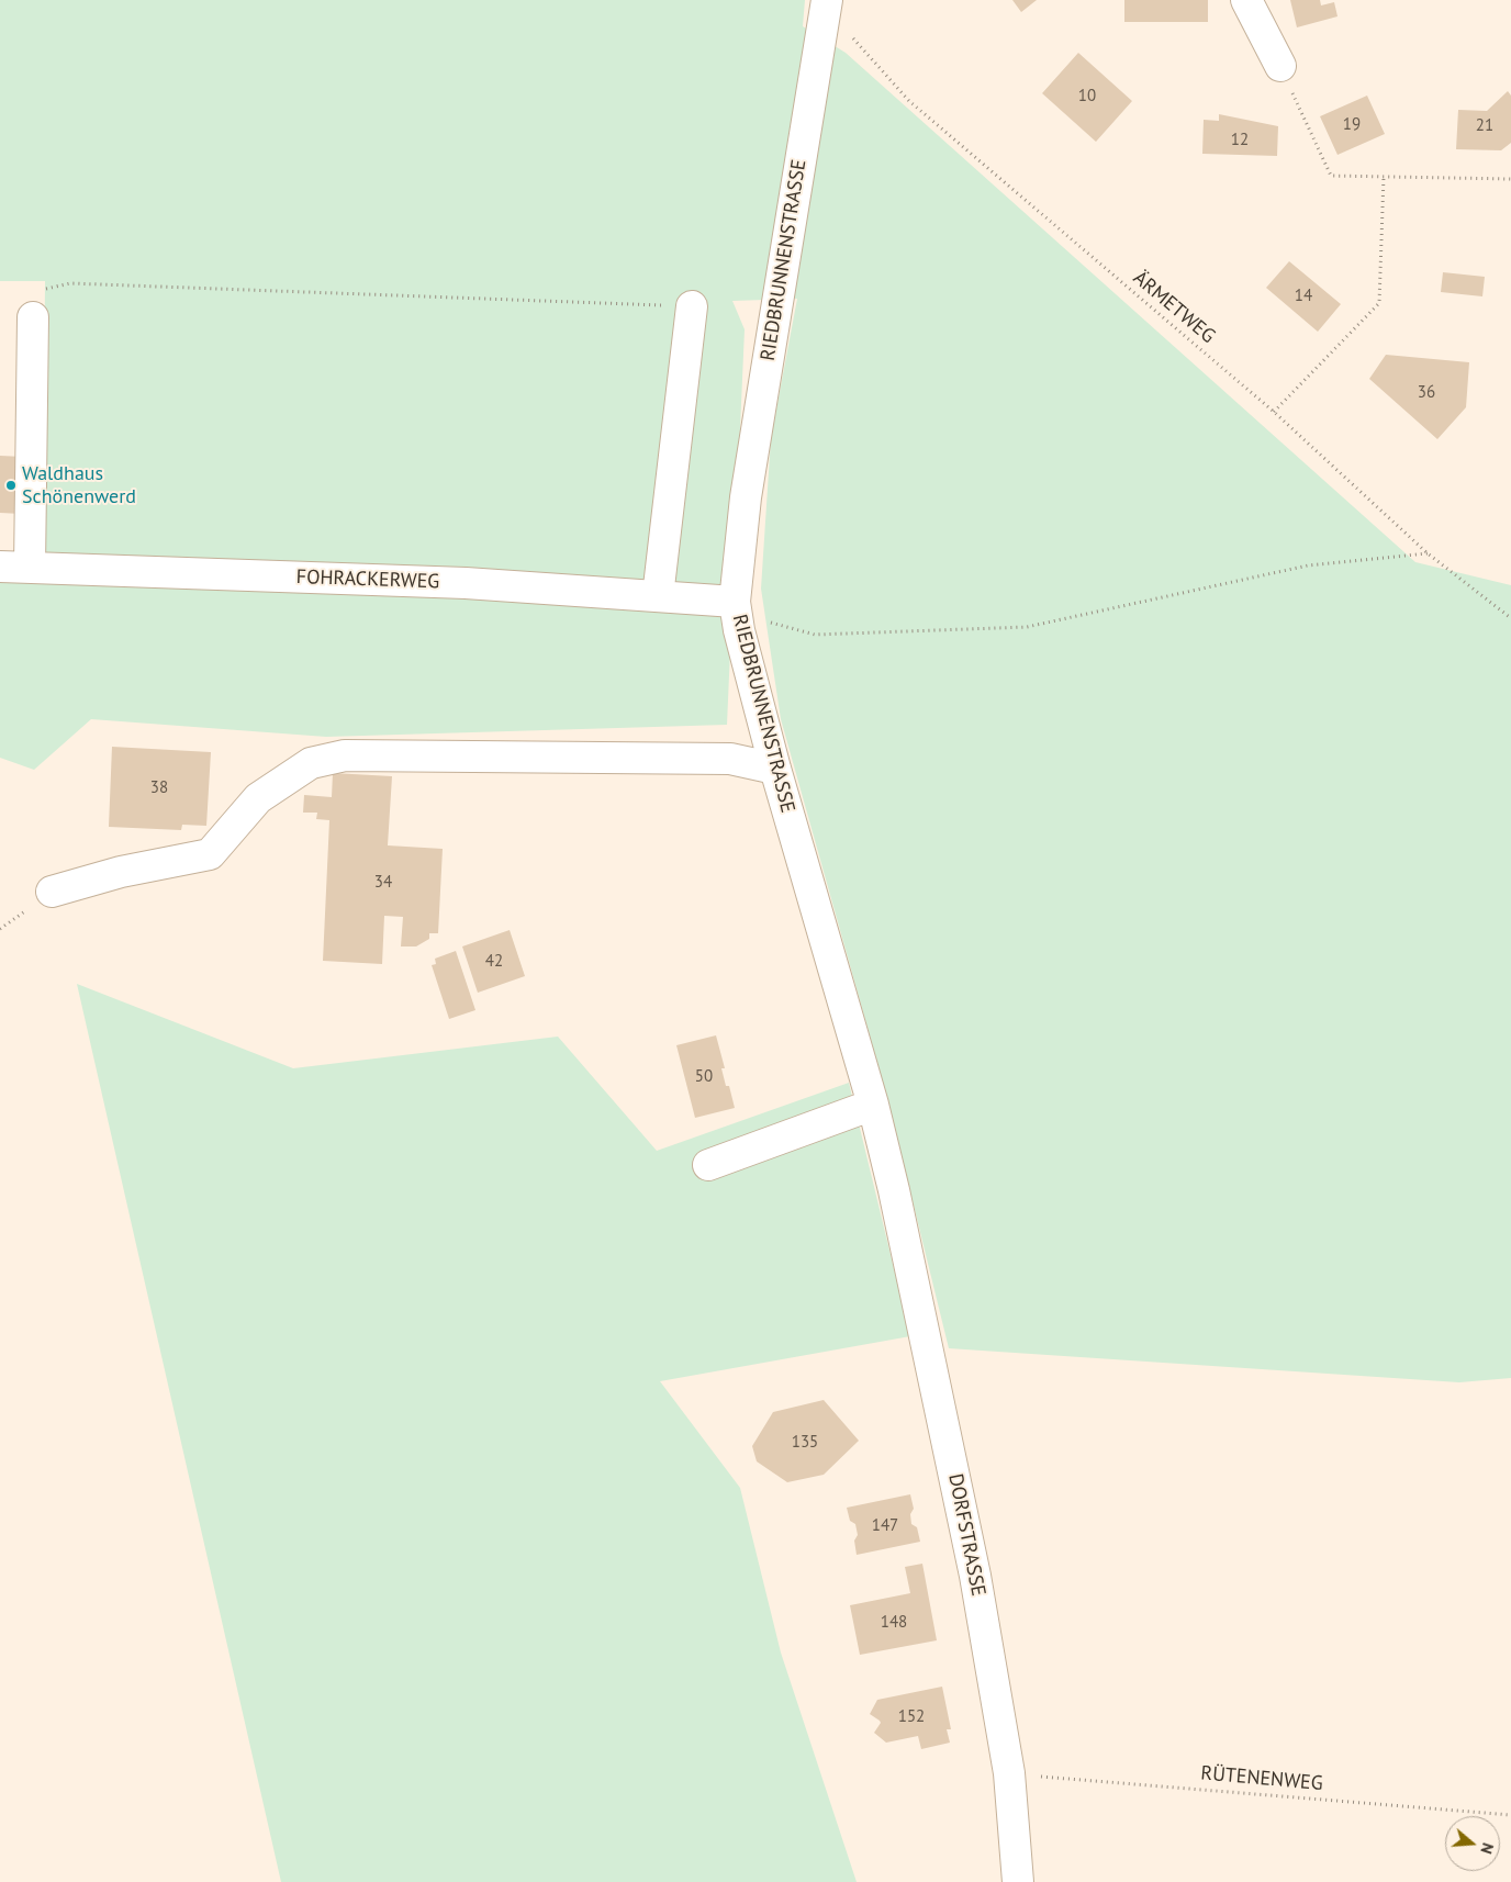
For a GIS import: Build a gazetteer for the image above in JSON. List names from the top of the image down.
{
  "streets": {
    "street": ["RIEDBRUNNENSTRASSE", "FOHRACKERWEG", "DORFSTRASSE"],
    "path": ["ÄRMETWEG", "RÜTENENWEG"]
  },
  "crossings": [
    ["RIEDBRUNNENSTRASSE", "ÄRMETWEG"],
    ["RIEDBRUNNENSTRASSE", "FOHRACKERWEG"],
    ["RIEDBRUNNENSTRASSE", "DORFSTRASSE"],
    ["DORFSTRASSE", "RÜTENENWEG"]
  ],
  "places": ["Waldhaus Schönenwerd"],
  "house_numbers": [
    "10",
    "19",
    "21",
    "12",
    "14",
    "36",
    "38",
    "34",
    "42",
    "50",
    "135",
    "147",
    "148",
    "152"
  ],
  "north": "right"
}
